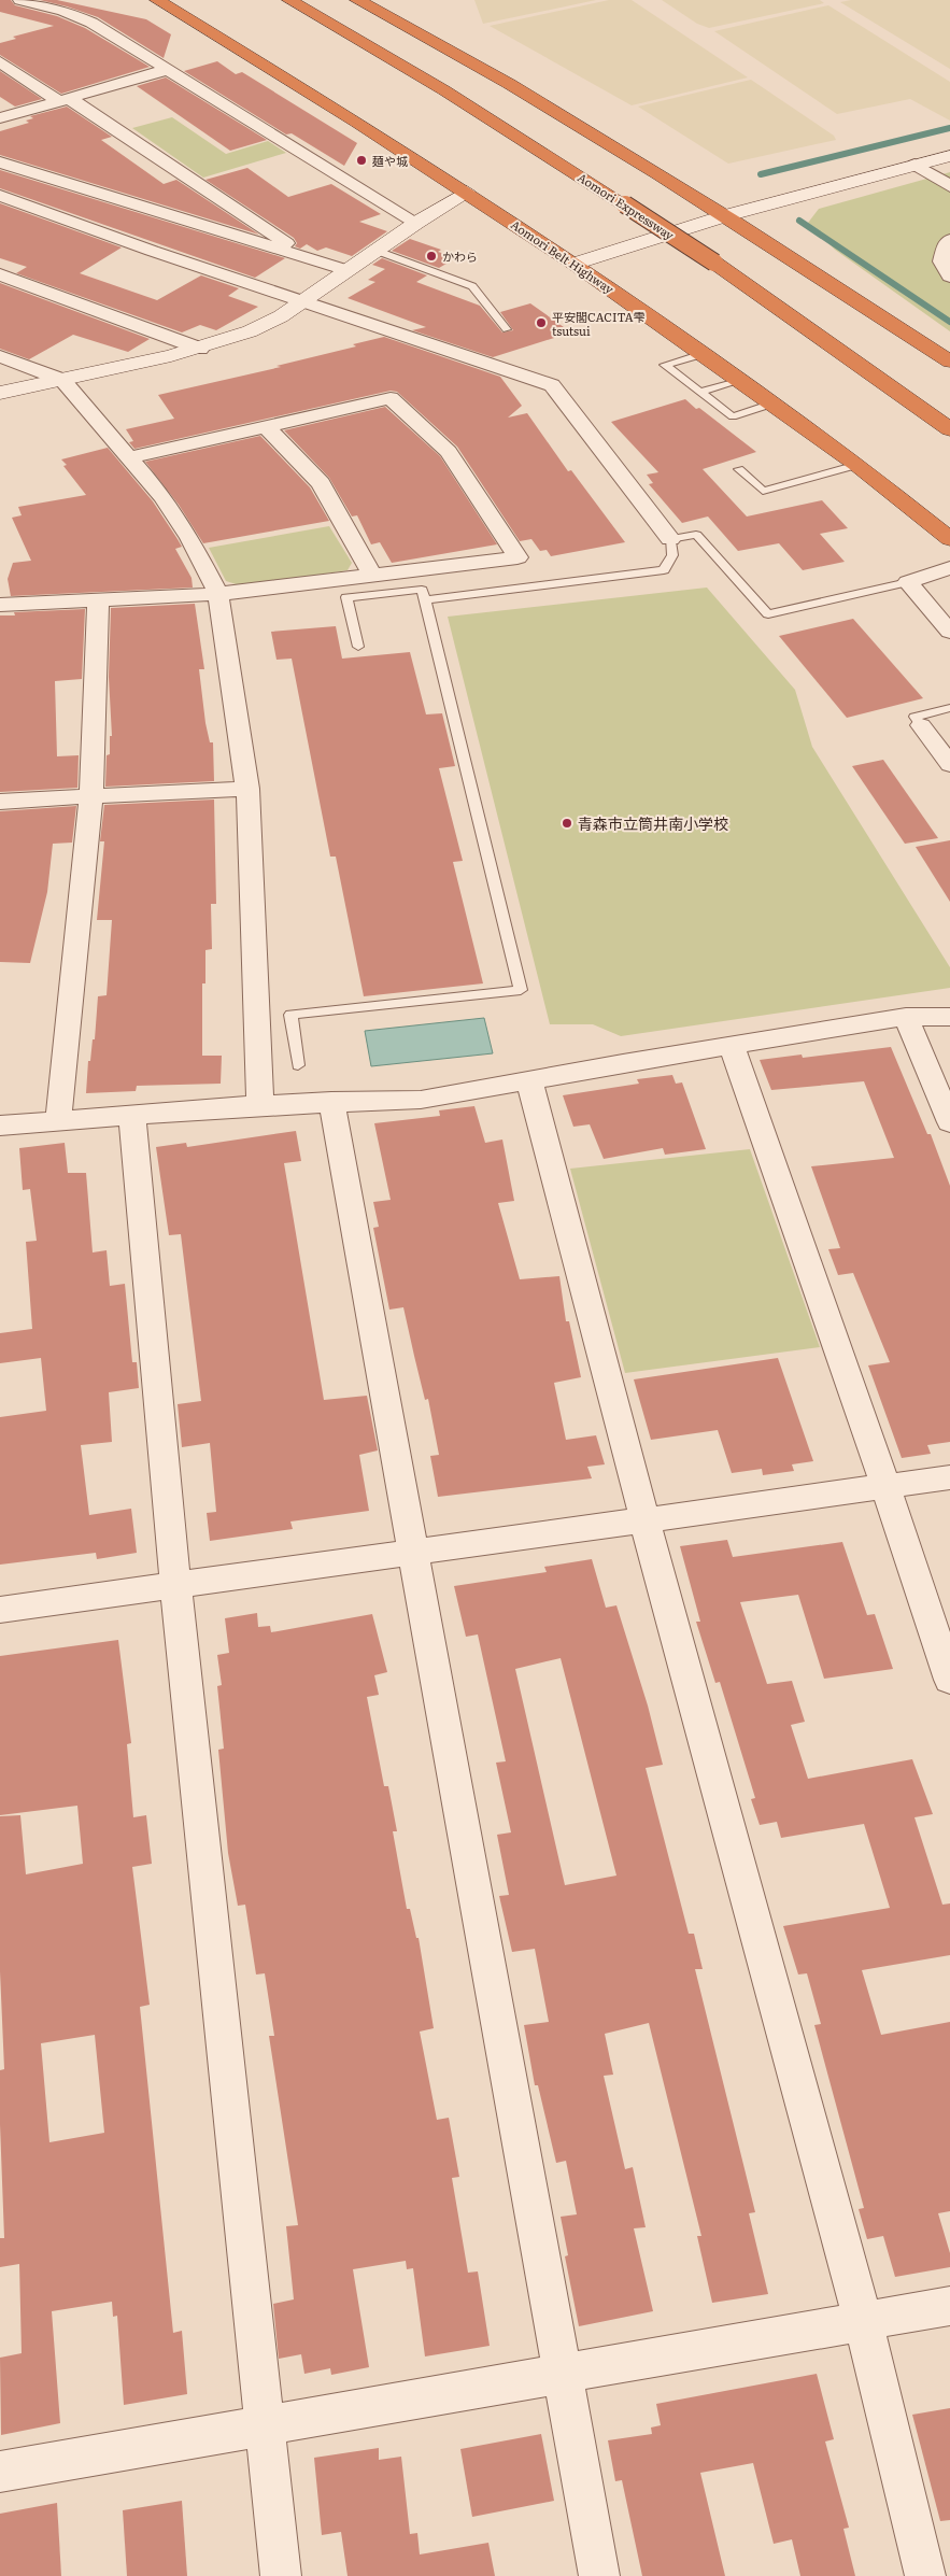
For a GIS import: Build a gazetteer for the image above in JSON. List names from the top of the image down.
{
  "streets": {
    "highway": ["Aomori Expressway", "Aomori Belt Highway"]
  },
  "places": [
    "麺や城",
    "かわら",
    "平安閣CACITA雫 tsutsui",
    "青森市立筒井南小学校"
  ]
}
